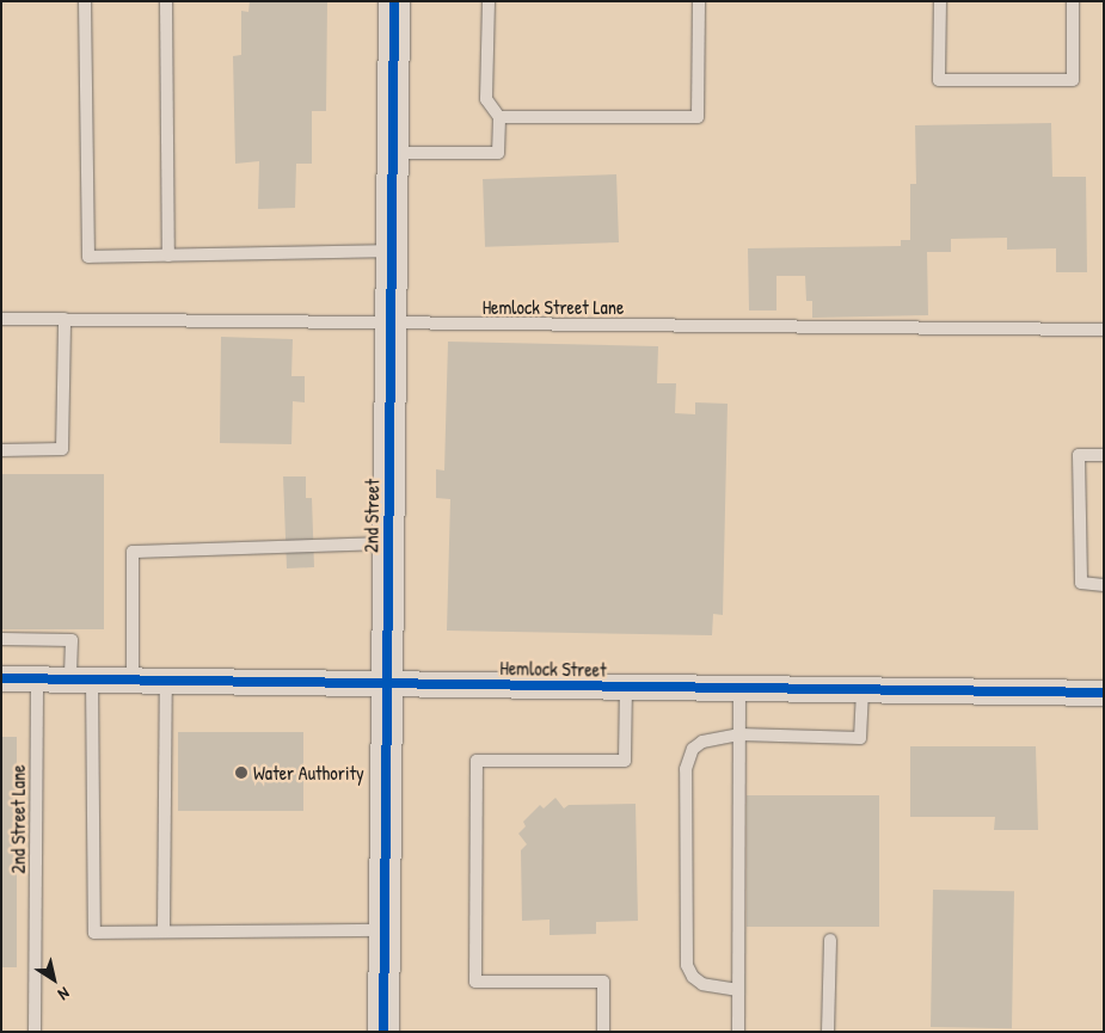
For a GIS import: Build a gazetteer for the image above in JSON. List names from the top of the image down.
{
  "streets": {
    "street": ["2nd Street", "Hemlock Street"],
    "lane": ["Hemlock Street Lane", "2nd Street Lane"]
  },
  "crossings": [
    ["Hemlock Street Lane", "2nd Street"],
    ["2nd Street", "Hemlock Street"],
    ["Hemlock Street", "2nd Street Lane"]
  ],
  "places": ["Water Authority"],
  "north": "bottom right"
}
